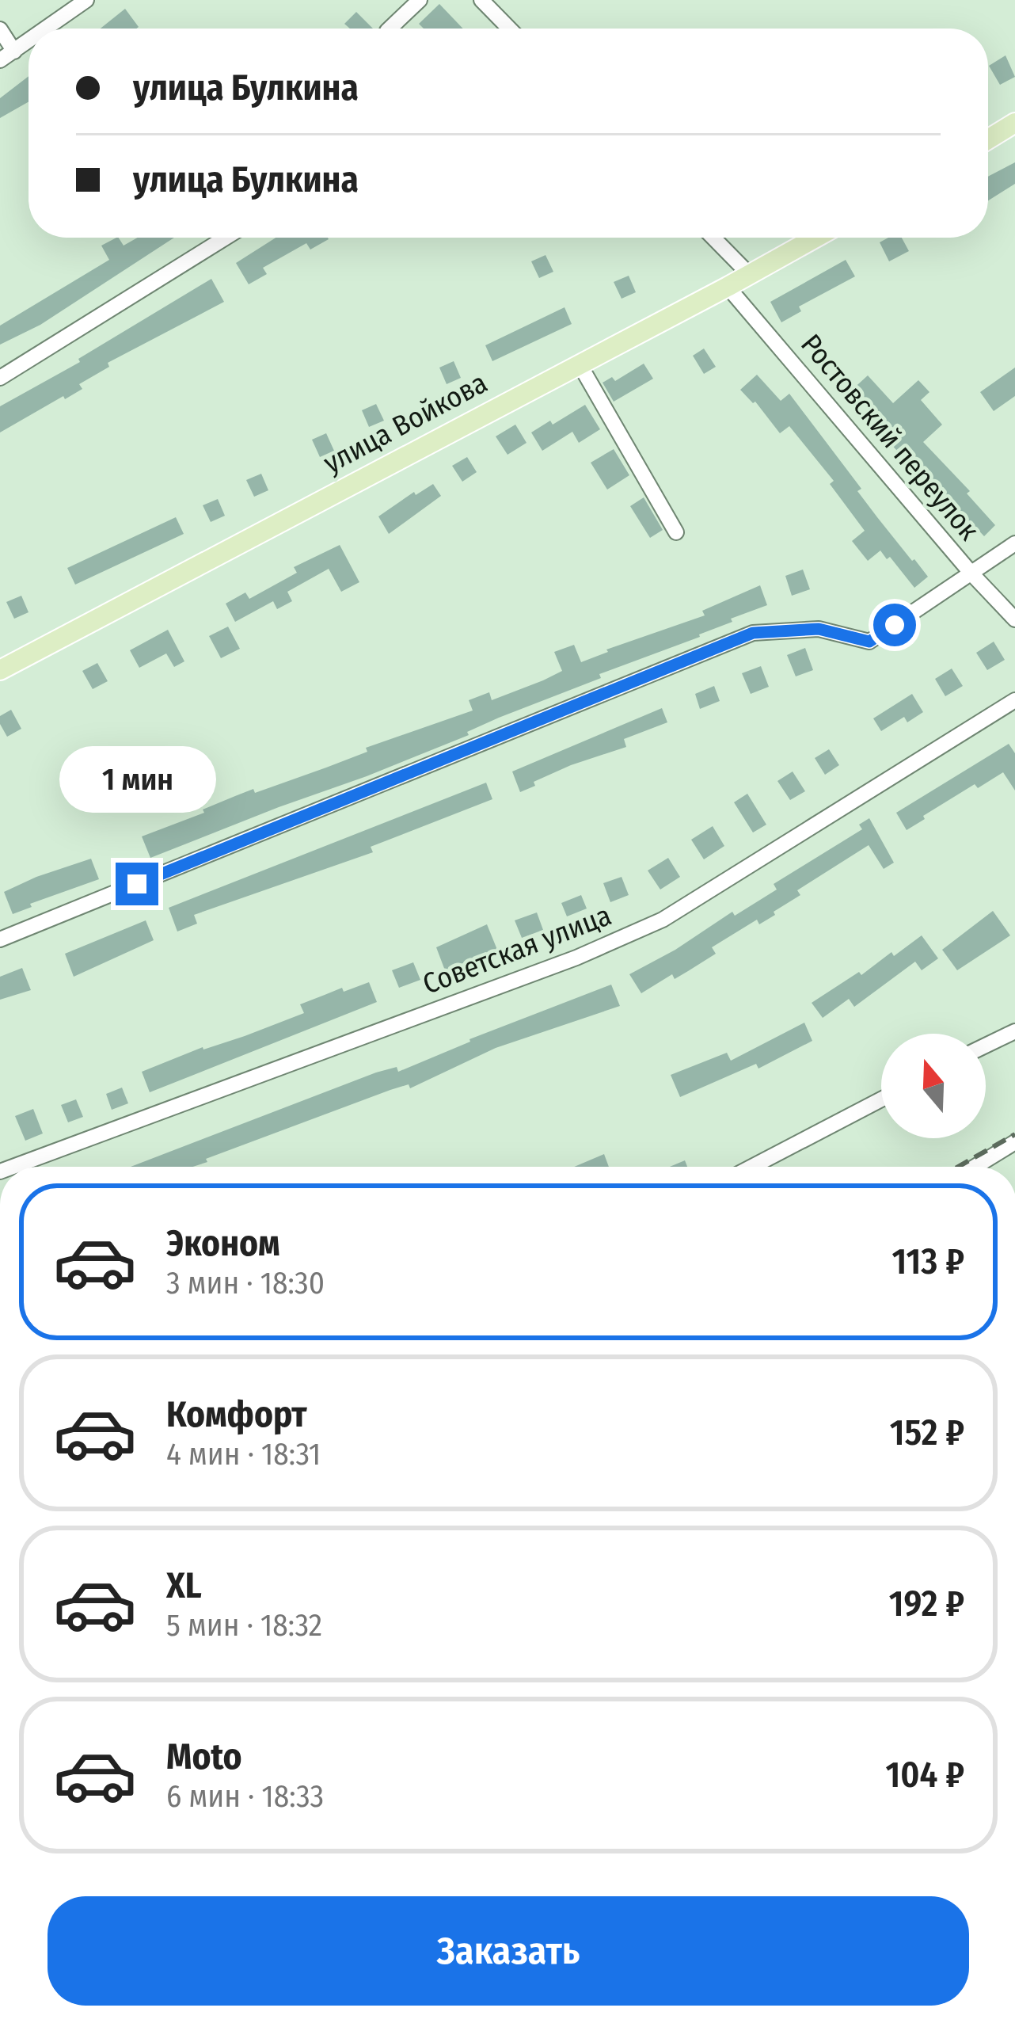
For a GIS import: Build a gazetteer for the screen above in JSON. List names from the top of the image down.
{
  "streets": {
    "main road": ["улица Войкова"],
    "street": ["Ростовский переулок", "Советская улица"]
  },
  "crossings": [
    ["улица Войкова", "Ростовский переулок"]
  ],
  "north": "top",
  "page": {
    "banner": ["улица Булкина", "улица Булкина"],
    "bubble": "1 мин",
    "list": [
      {
        "name": "Эконом",
        "note": "3 мин · 18:30",
        "value": "113 ₽"
      },
      {
        "name": "Комфорт",
        "note": "4 мин · 18:31",
        "value": "152 ₽"
      },
      {
        "name": "XL",
        "note": "5 мин · 18:32",
        "value": "192 ₽"
      },
      {
        "name": "Moto",
        "note": "6 мин · 18:33",
        "value": "104 ₽"
      }
    ],
    "buttons": "Заказать"
  }
}
